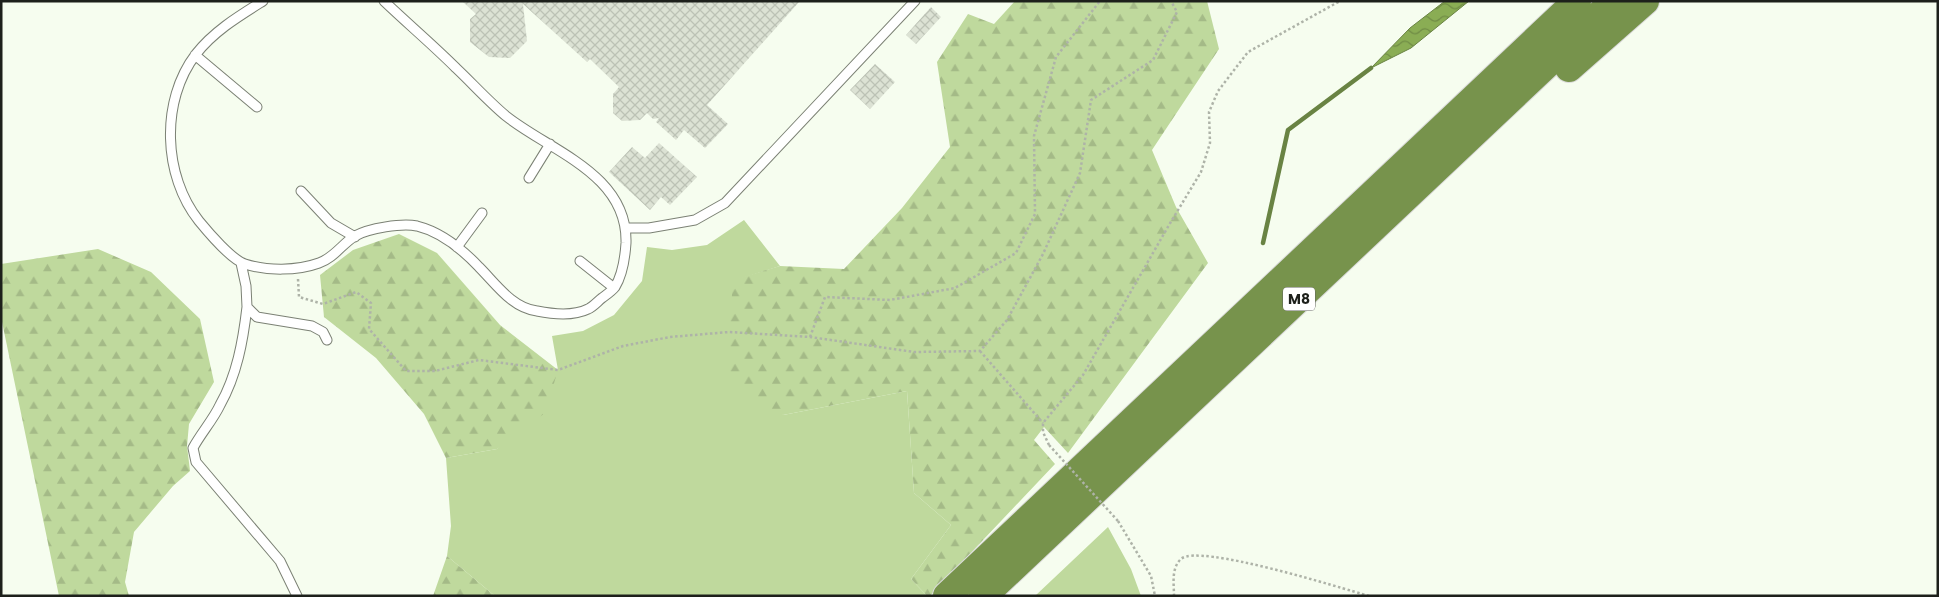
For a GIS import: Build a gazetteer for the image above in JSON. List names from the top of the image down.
{
  "streets": {
    "highway": ["M8"]
  }
}
